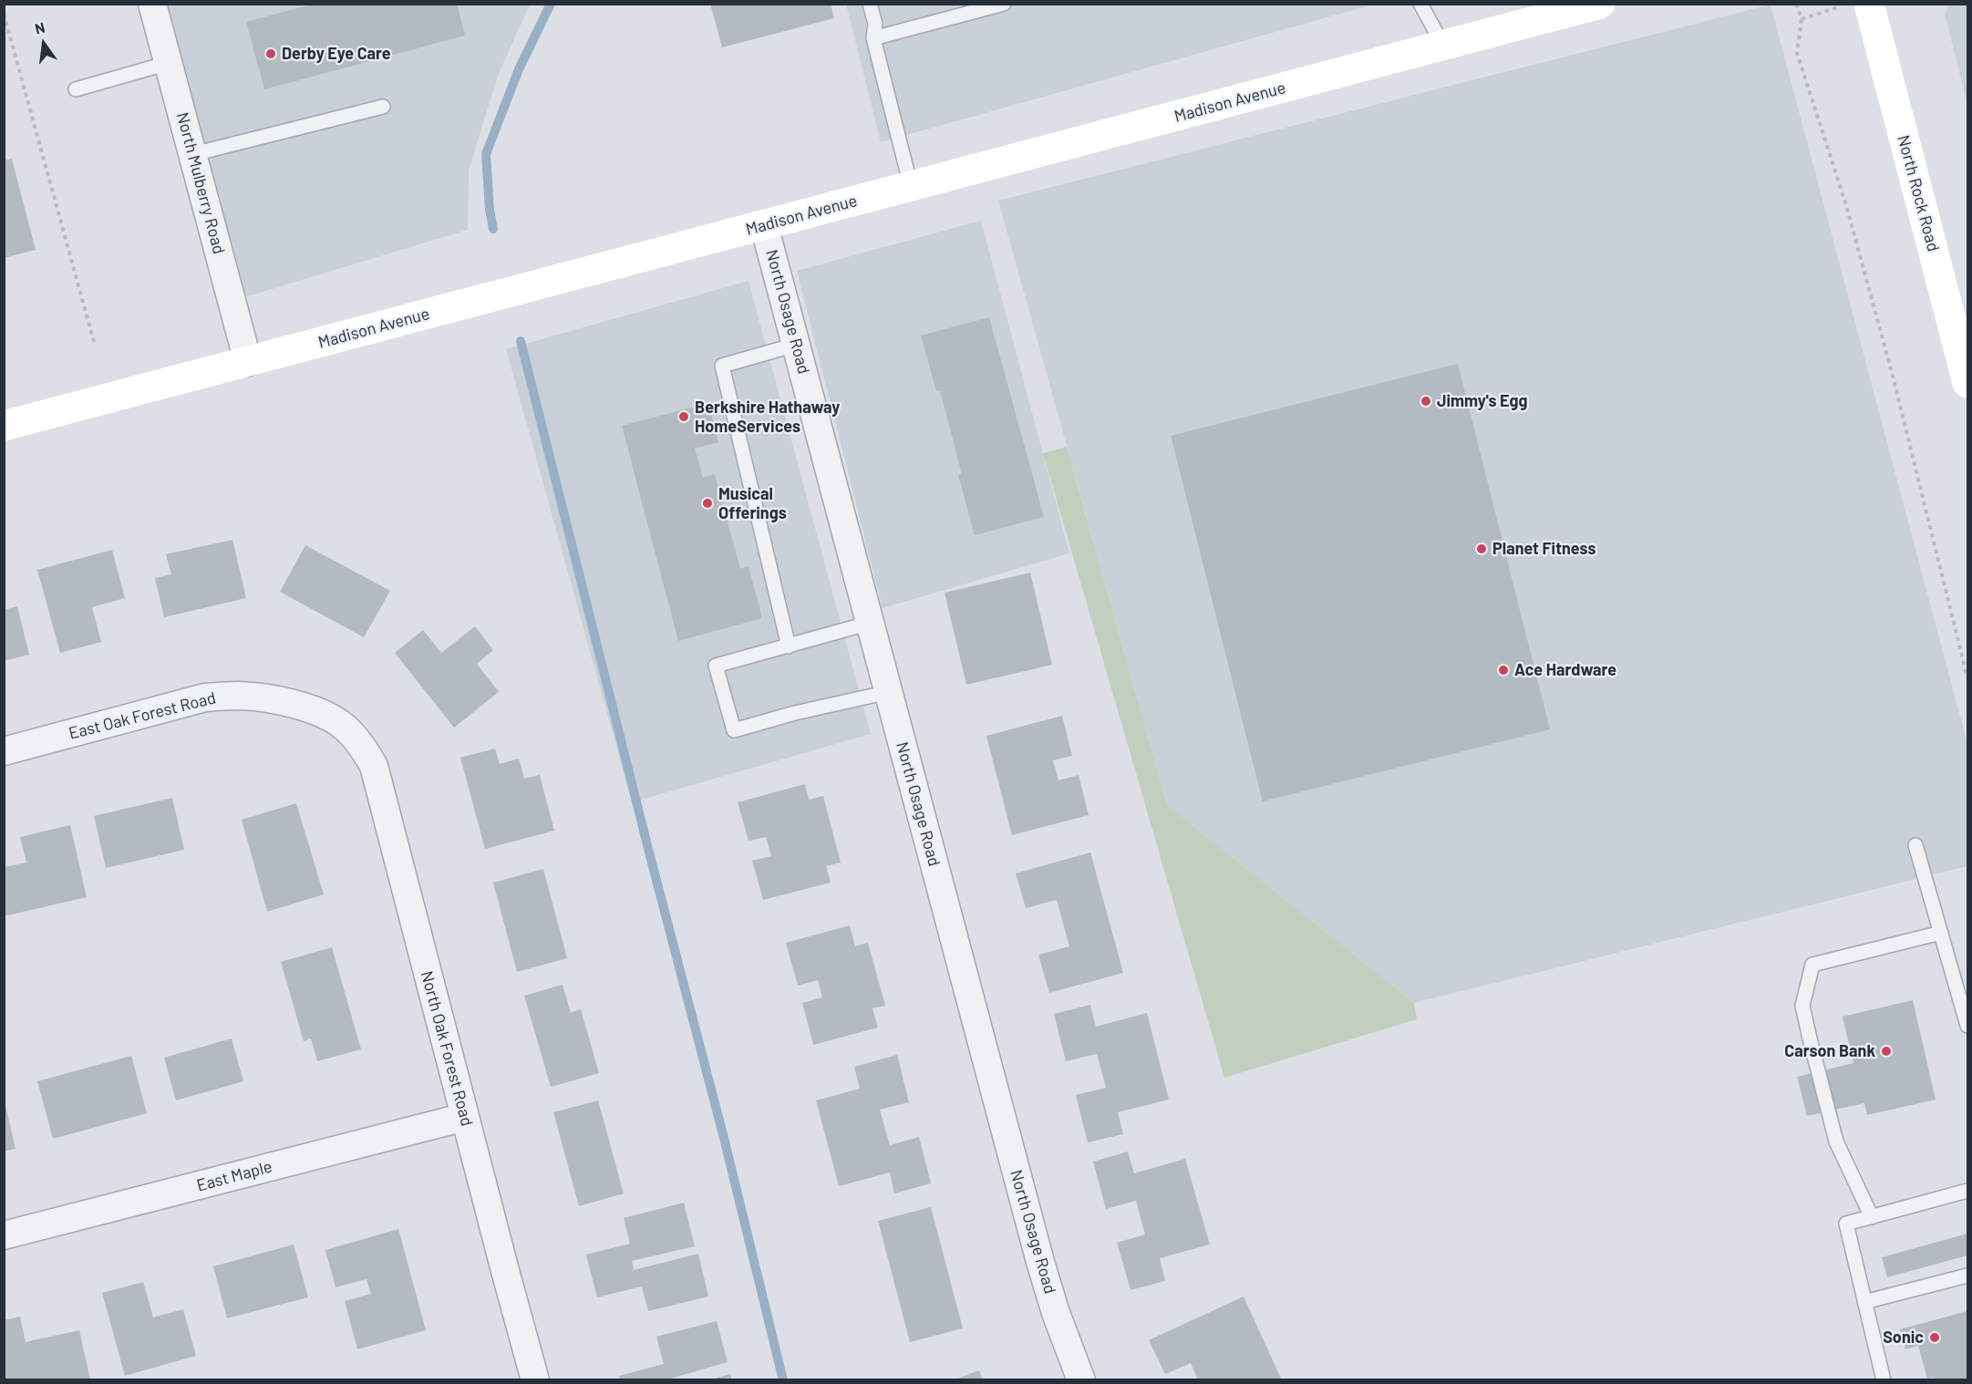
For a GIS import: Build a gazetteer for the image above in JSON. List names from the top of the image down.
{
  "streets": {
    "main road": ["Madison Avenue", "North Rock Road"],
    "street": [
      "North Mulberry Road",
      "North Osage Road",
      "East Oak Forest Road",
      "North Oak Forest Road",
      "East Maple"
    ]
  },
  "crossings": [
    ["Madison Avenue", "North Mulberry Road"],
    ["Madison Avenue", "North Osage Road"],
    ["East Oak Forest Road", "North Oak Forest Road"],
    ["North Oak Forest Road", "East Maple"]
  ],
  "places": [
    "Derby Eye Care",
    "Jimmy's Egg",
    "Berkshire Hathaway HomeServices",
    "Musical Offerings",
    "Planet Fitness",
    "Ace Hardware",
    "Carson Bank",
    "Sonic"
  ],
  "north": "top"
}
